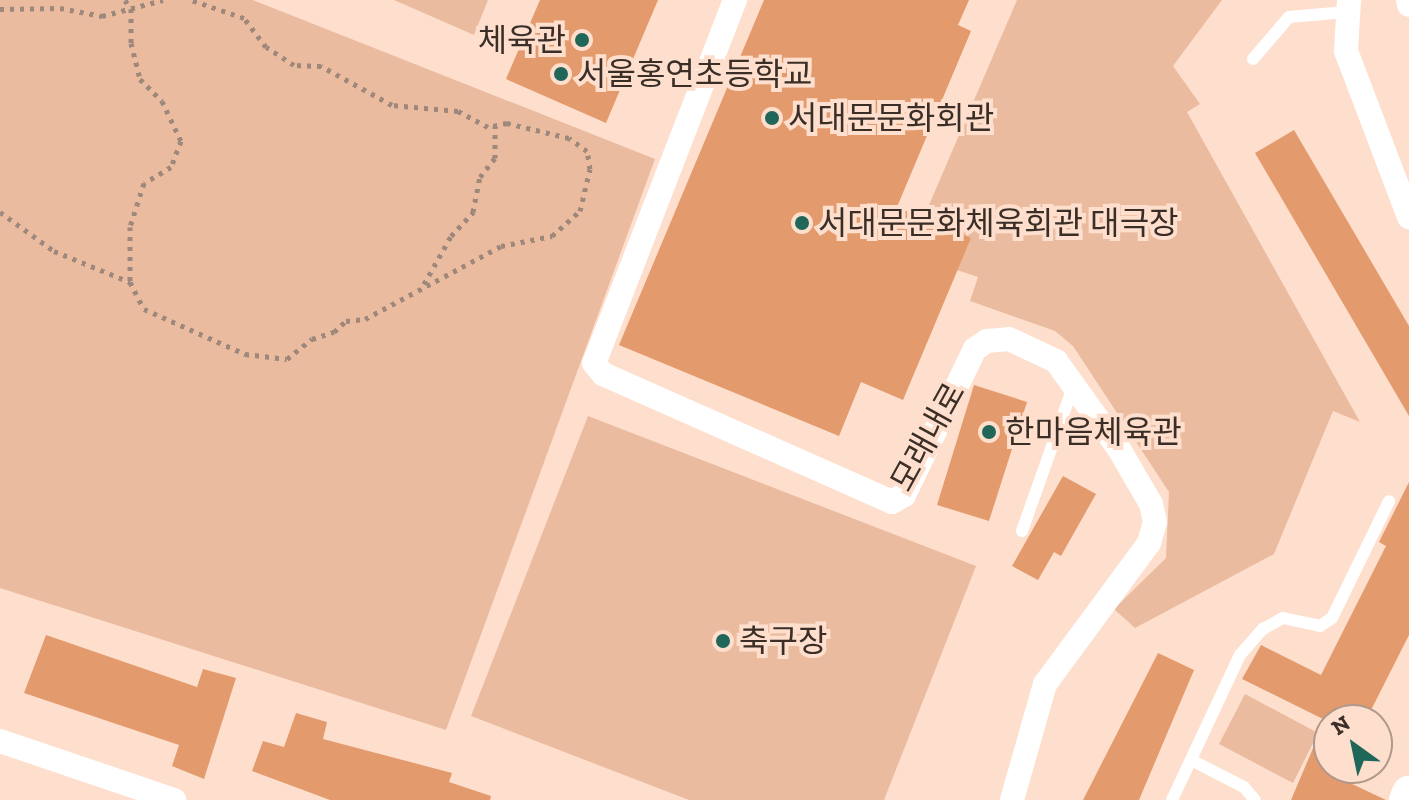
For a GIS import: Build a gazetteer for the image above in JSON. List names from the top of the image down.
{
  "streets": {
    "street": ["모래내로"]
  },
  "places": [
    "체육관",
    "서울홍연초등학교",
    "서대문문화회관",
    "서대문문화체육회관 대극장",
    "한마음체육관",
    "축구장"
  ],
  "north": "top left"
}
